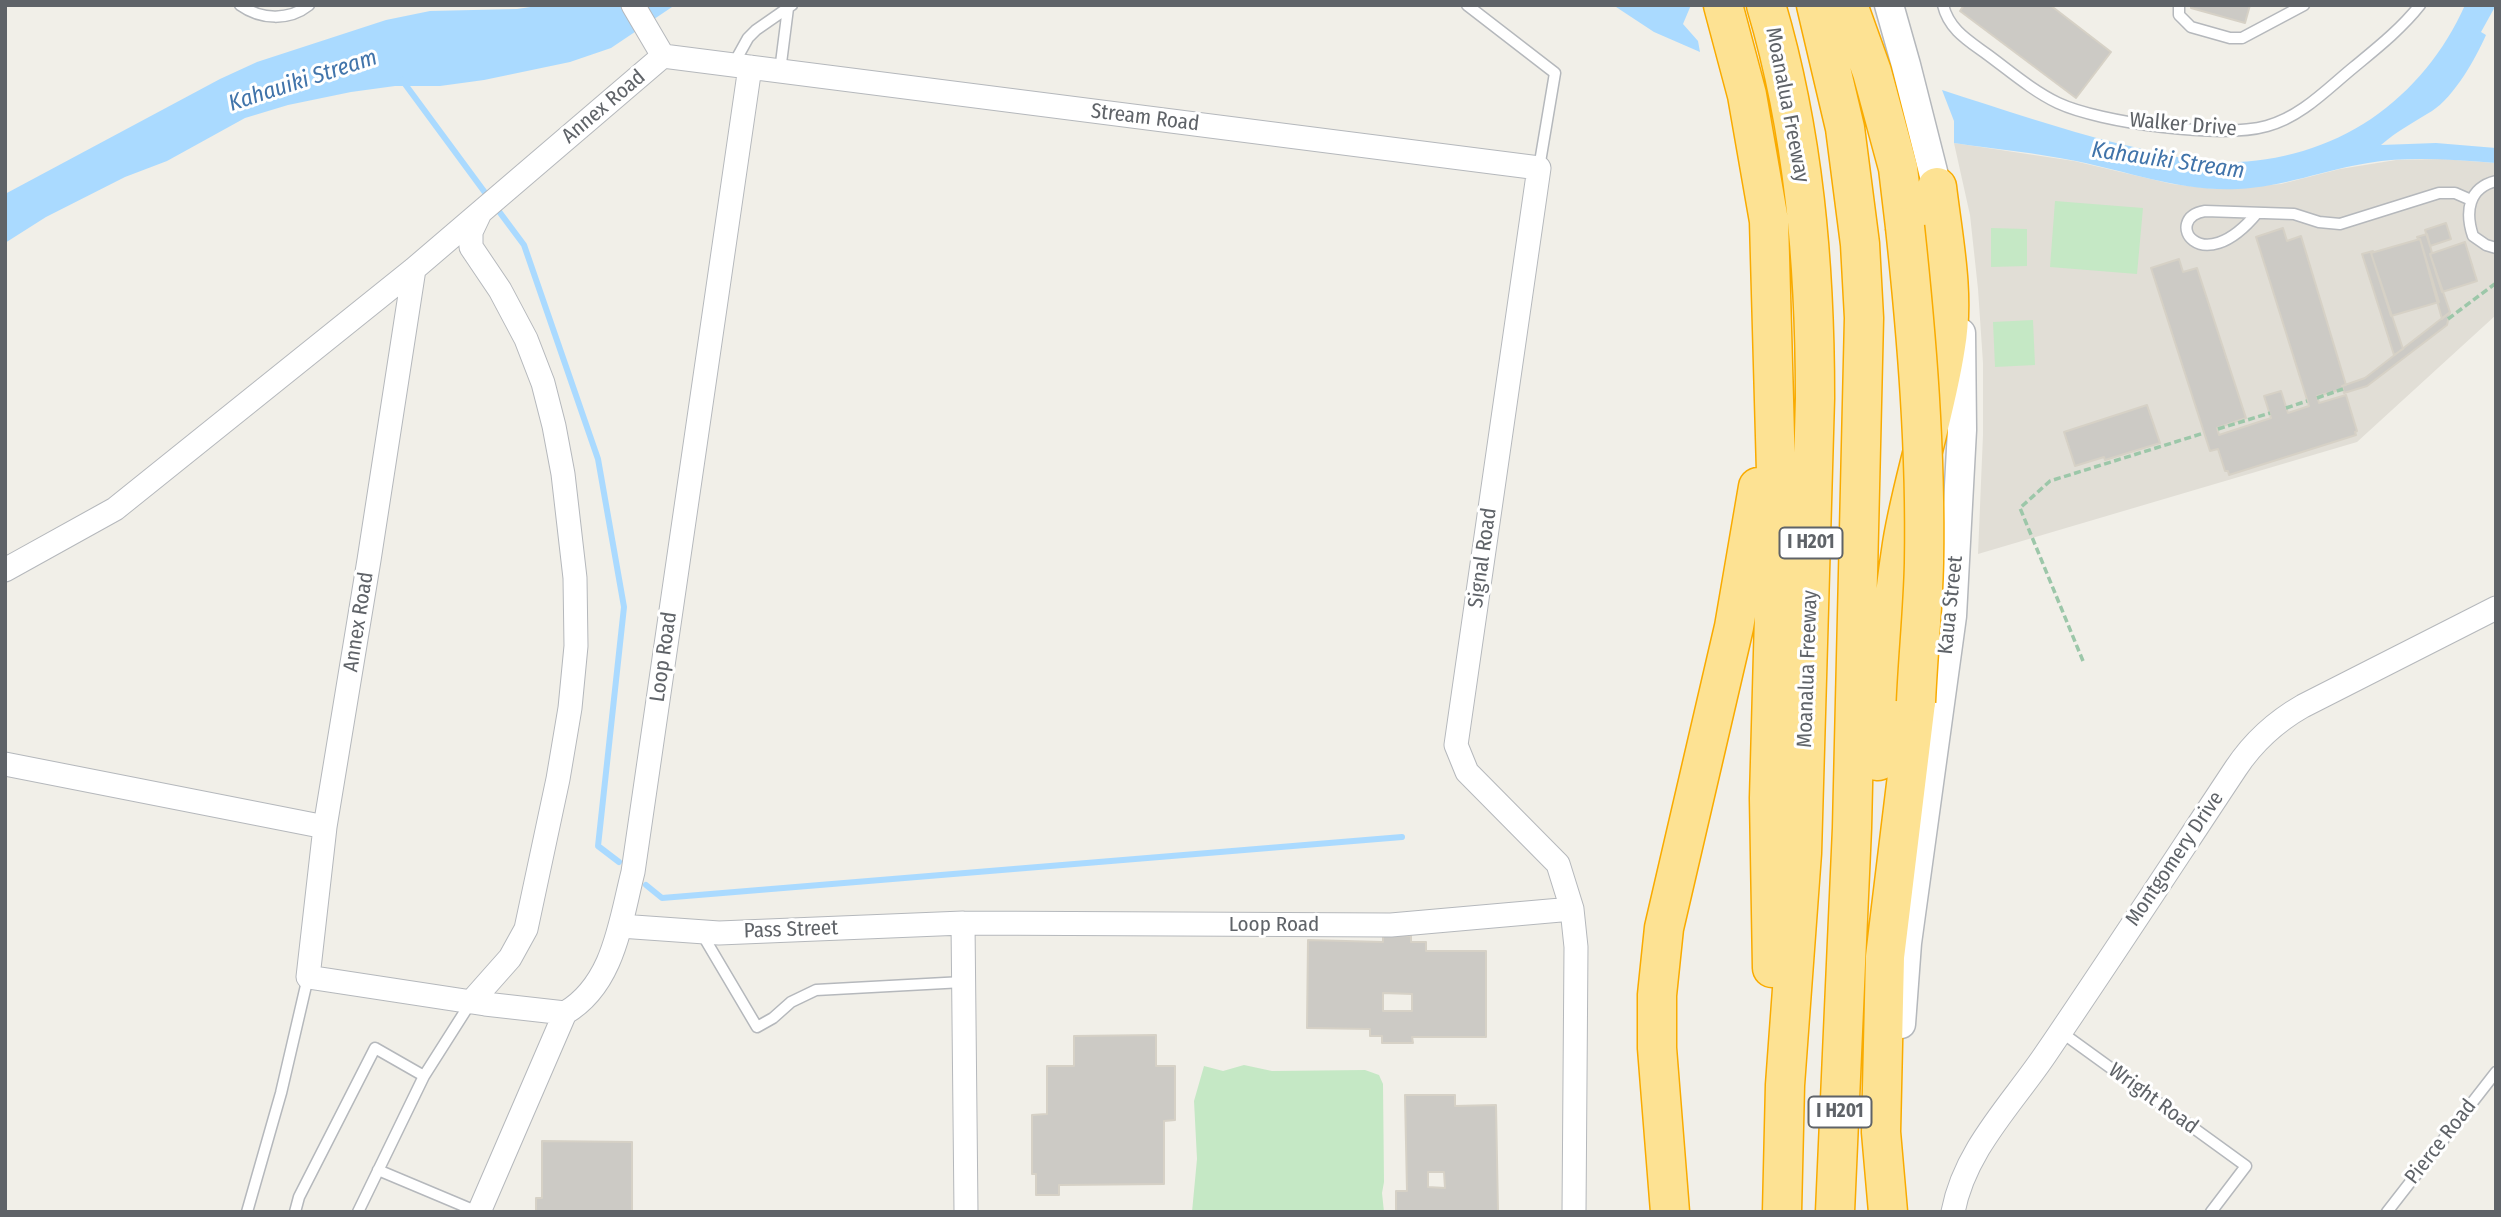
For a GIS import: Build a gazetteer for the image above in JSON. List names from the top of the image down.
{
  "streets": {
    "highway": ["Moanalua Freeway", "I H201"],
    "street": [
      "Annex Road",
      "Stream Road",
      "Signal Road",
      "Kaua Street",
      "Loop Road",
      "Montgomery Drive",
      "Pass Street"
    ],
    "lane": ["Walker Drive", "Wright Road", "Pierce Road"]
  },
  "crossings": [
    ["Annex Road", "Stream Road"],
    ["Annex Road", "Loop Road"],
    ["Stream Road", "Signal Road"],
    ["Stream Road", "Loop Road"],
    ["Signal Road", "Loop Road"],
    ["Loop Road", "Pass Street"],
    ["Montgomery Drive", "Wright Road"]
  ],
  "water": ["Kahauiki Stream"]
}
